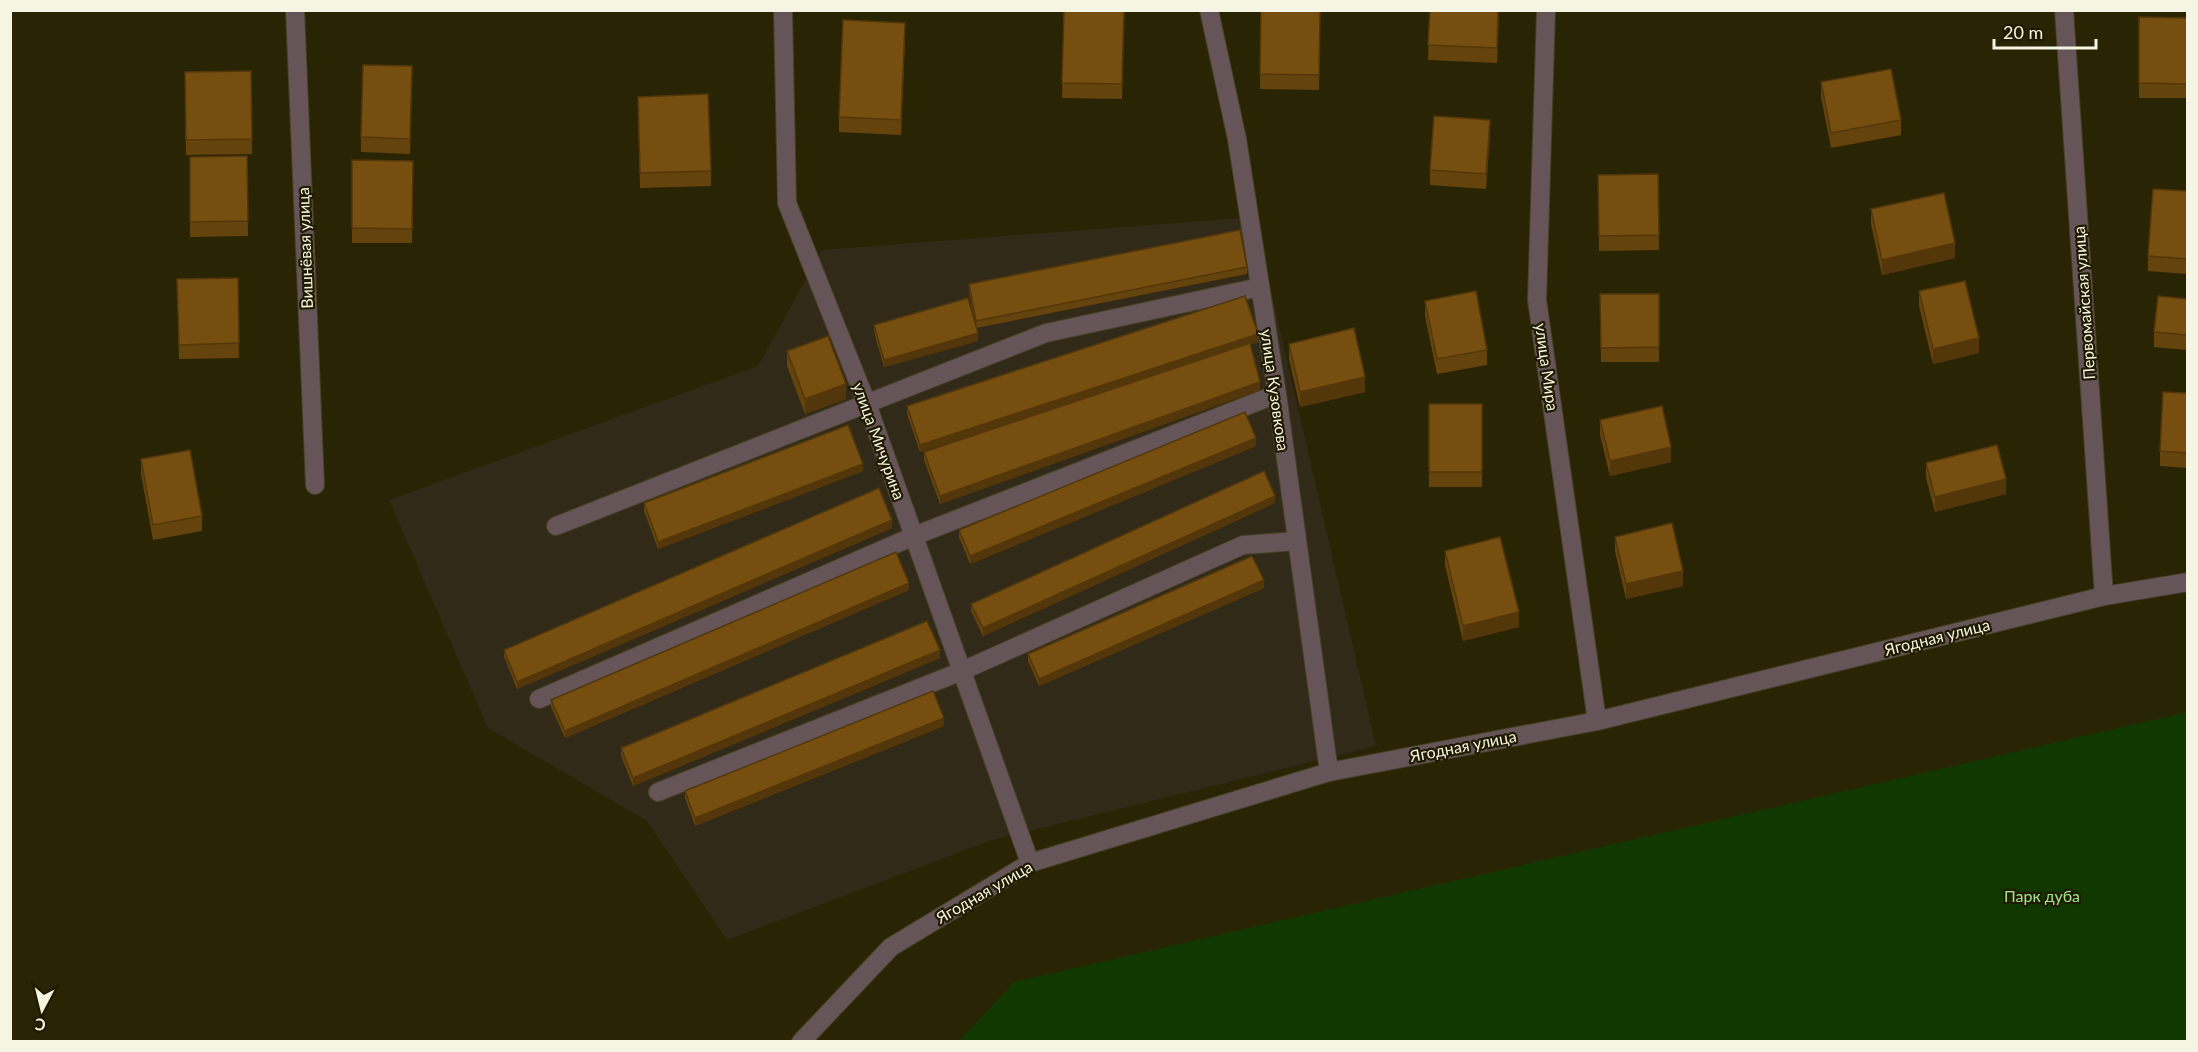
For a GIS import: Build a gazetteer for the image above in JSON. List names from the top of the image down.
{
  "streets": {
    "street": [
      "Вишнёвая улица",
      "Первомайская улица",
      "улица Мира",
      "улица Кузовкова",
      "улица Мичурина",
      "Ягодная улица"
    ]
  },
  "crossings": [
    ["Первомайская улица", "Ягодная улица"],
    ["улица Мира", "Ягодная улица"],
    ["улица Кузовкова", "Ягодная улица"],
    ["улица Мичурина", "Ягодная улица"]
  ],
  "parks": ["Парк дуба"],
  "scale_bar": "20 m",
  "north": "bottom"
}
